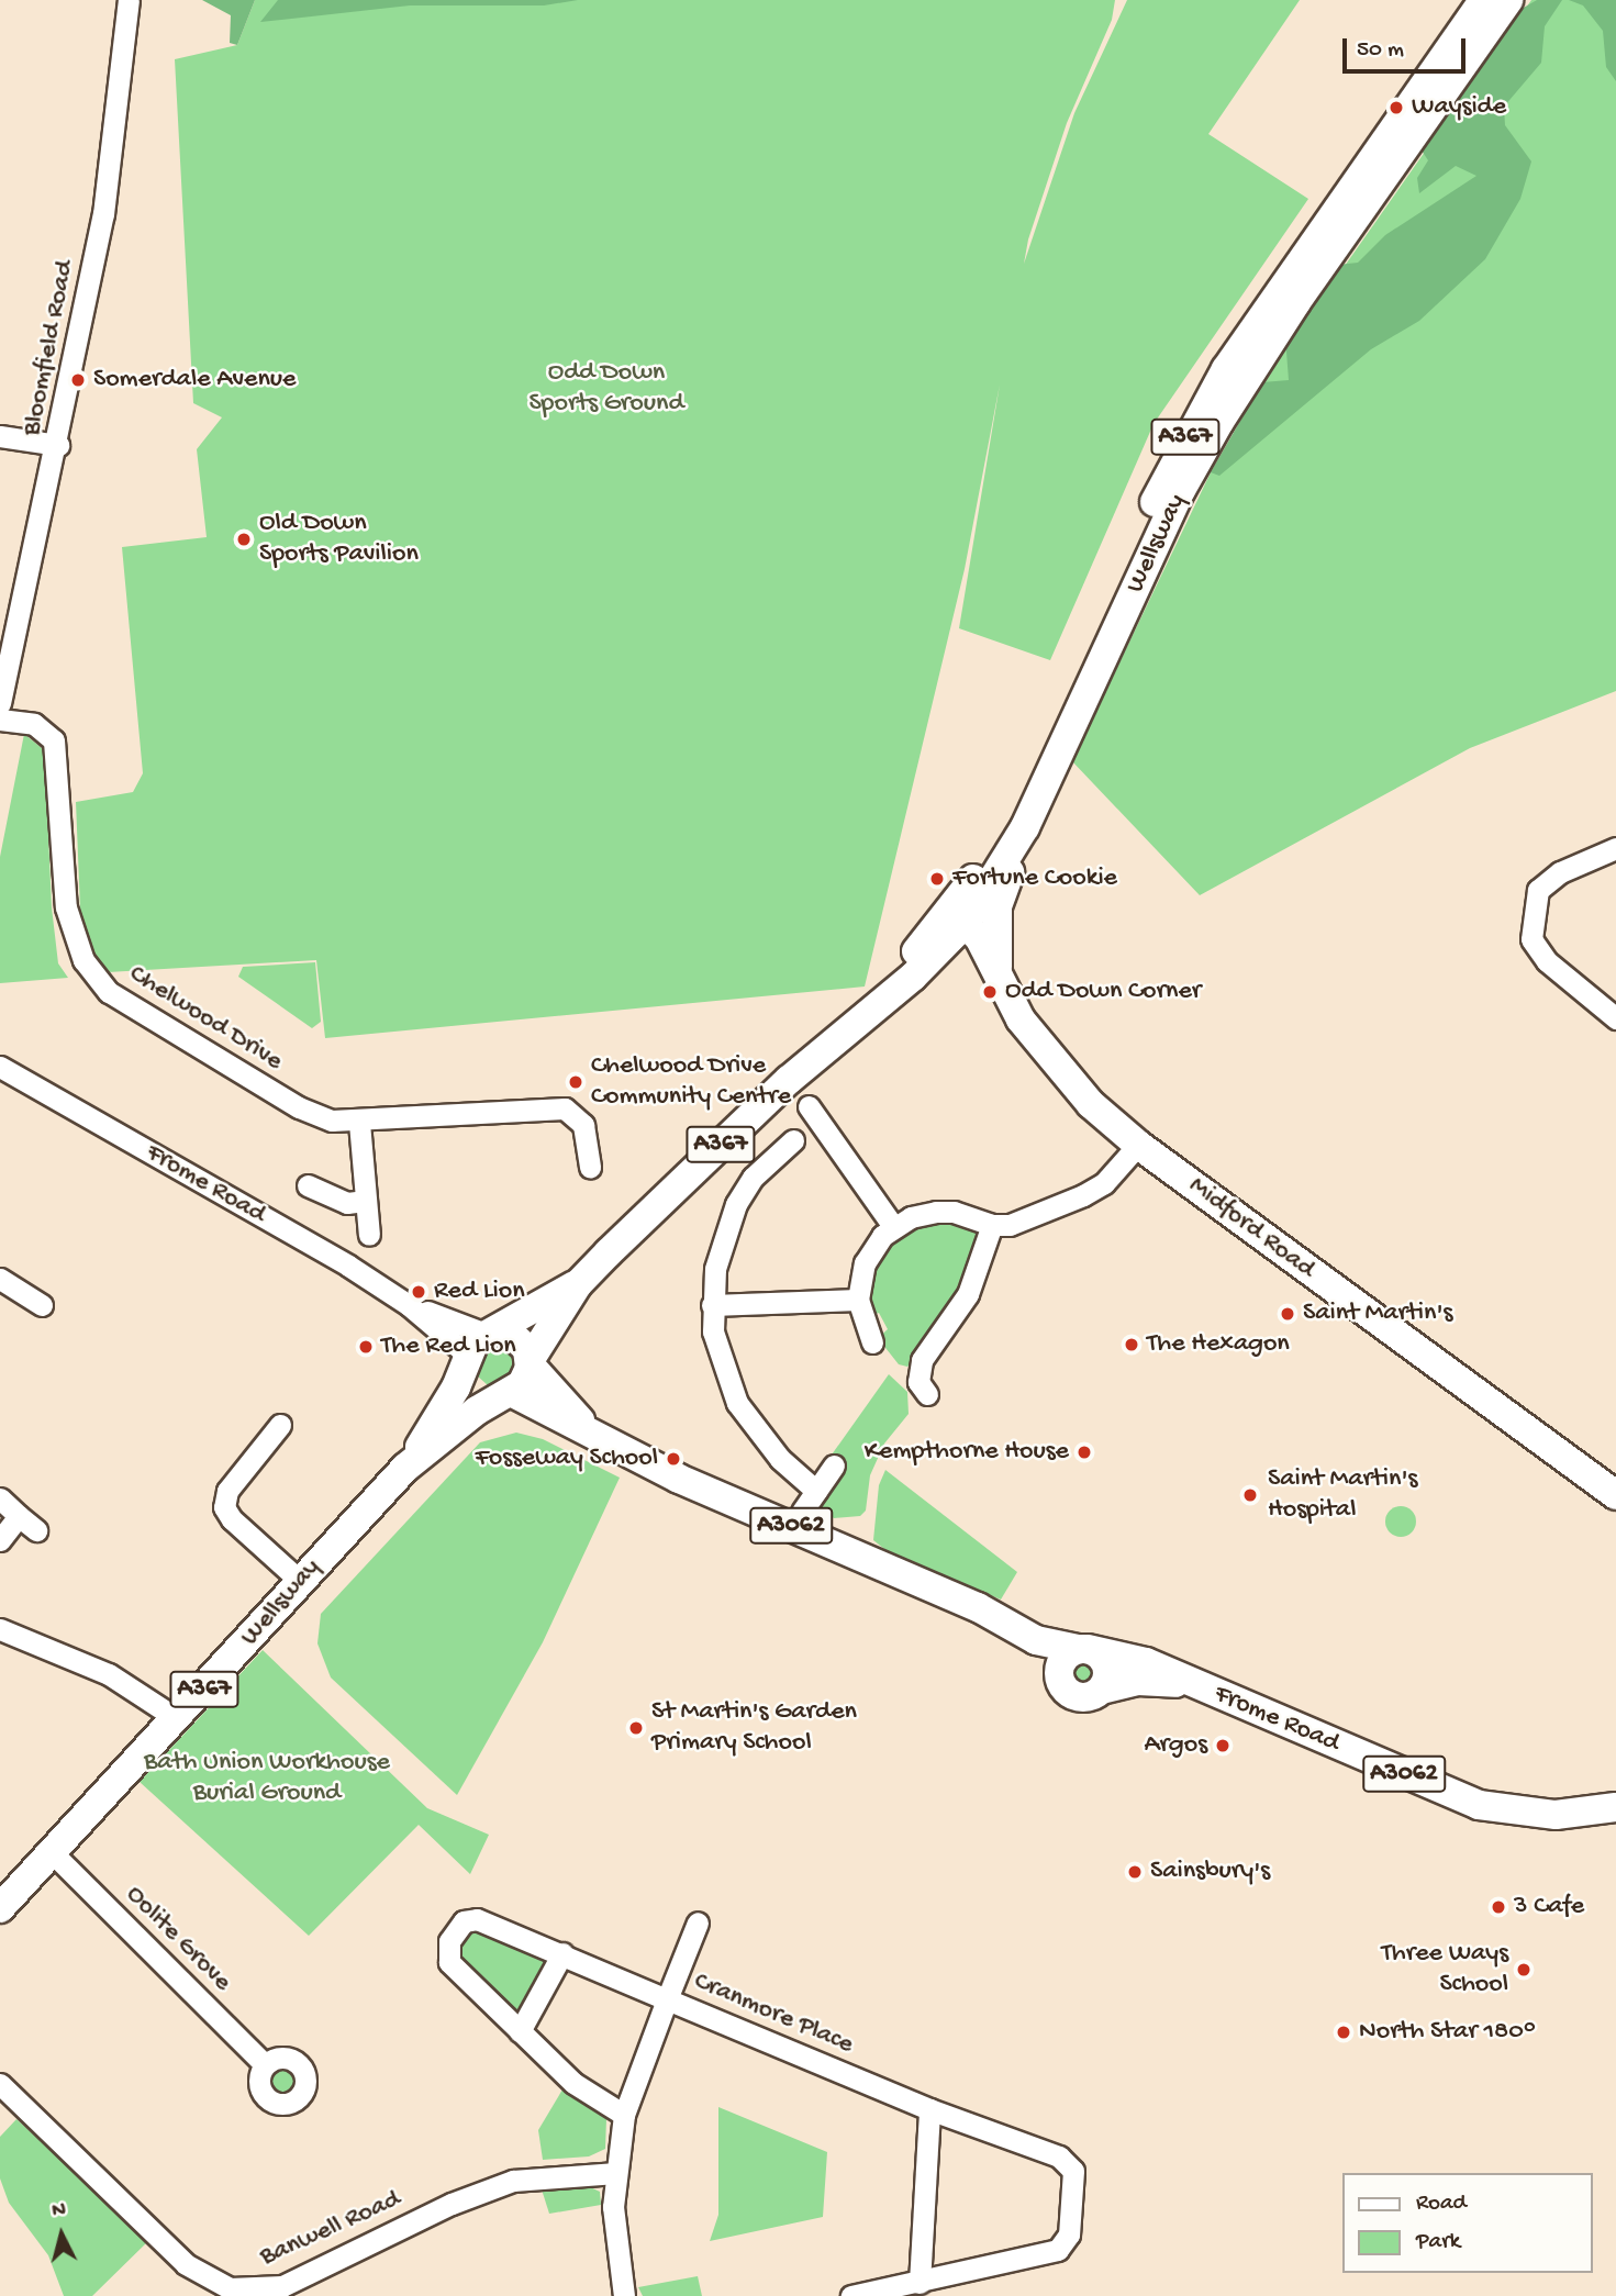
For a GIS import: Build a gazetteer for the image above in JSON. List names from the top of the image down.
{
  "streets": {
    "main road": [
      "A367",
      "Wellsway",
      "Frome Road",
      "Midford Road",
      "A3062"
    ],
    "street": [
      "Bloomfield Road",
      "Chelwood Drive",
      "Oolite Grove",
      "Cranmore Place",
      "Banwell Road"
    ]
  },
  "crossings": [
    ["Wellsway", "Frome Road"],
    ["Wellsway", "Midford Road"],
    ["Wellsway", "Oolite Grove"],
    ["Cranmore Place", "Banwell Road"]
  ],
  "parks": ["Odd Down Sports Ground", "Bath Union Workhouse Burial Ground"],
  "places": [
    "Wayside",
    "Somerdale Avenue",
    "Old Down Sports Pavilion",
    "Fortune Cookie",
    "Odd Down Corner",
    "Chelwood Drive Community Centre",
    "Red Lion",
    "Saint Martin's",
    "The Hexagon",
    "The Red Lion",
    "Kempthorne House",
    "Fosseway School",
    "Saint Martin's Hospital",
    "St Martin's Garden Primary School",
    "Argos",
    "Sainsbury's",
    "3 Cafe",
    "Three Ways School",
    "North Star 180°"
  ],
  "legend": ["Road", "Park"],
  "scale_bar": "50 m",
  "north": "top"
}
